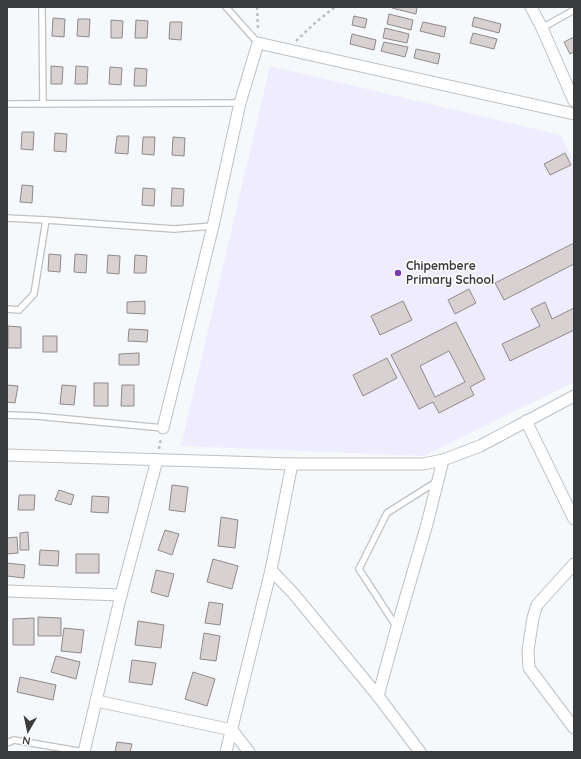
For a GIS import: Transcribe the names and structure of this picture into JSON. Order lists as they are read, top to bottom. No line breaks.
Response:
{"places":["Chipembere Primary School"],"north":"bottom"}
